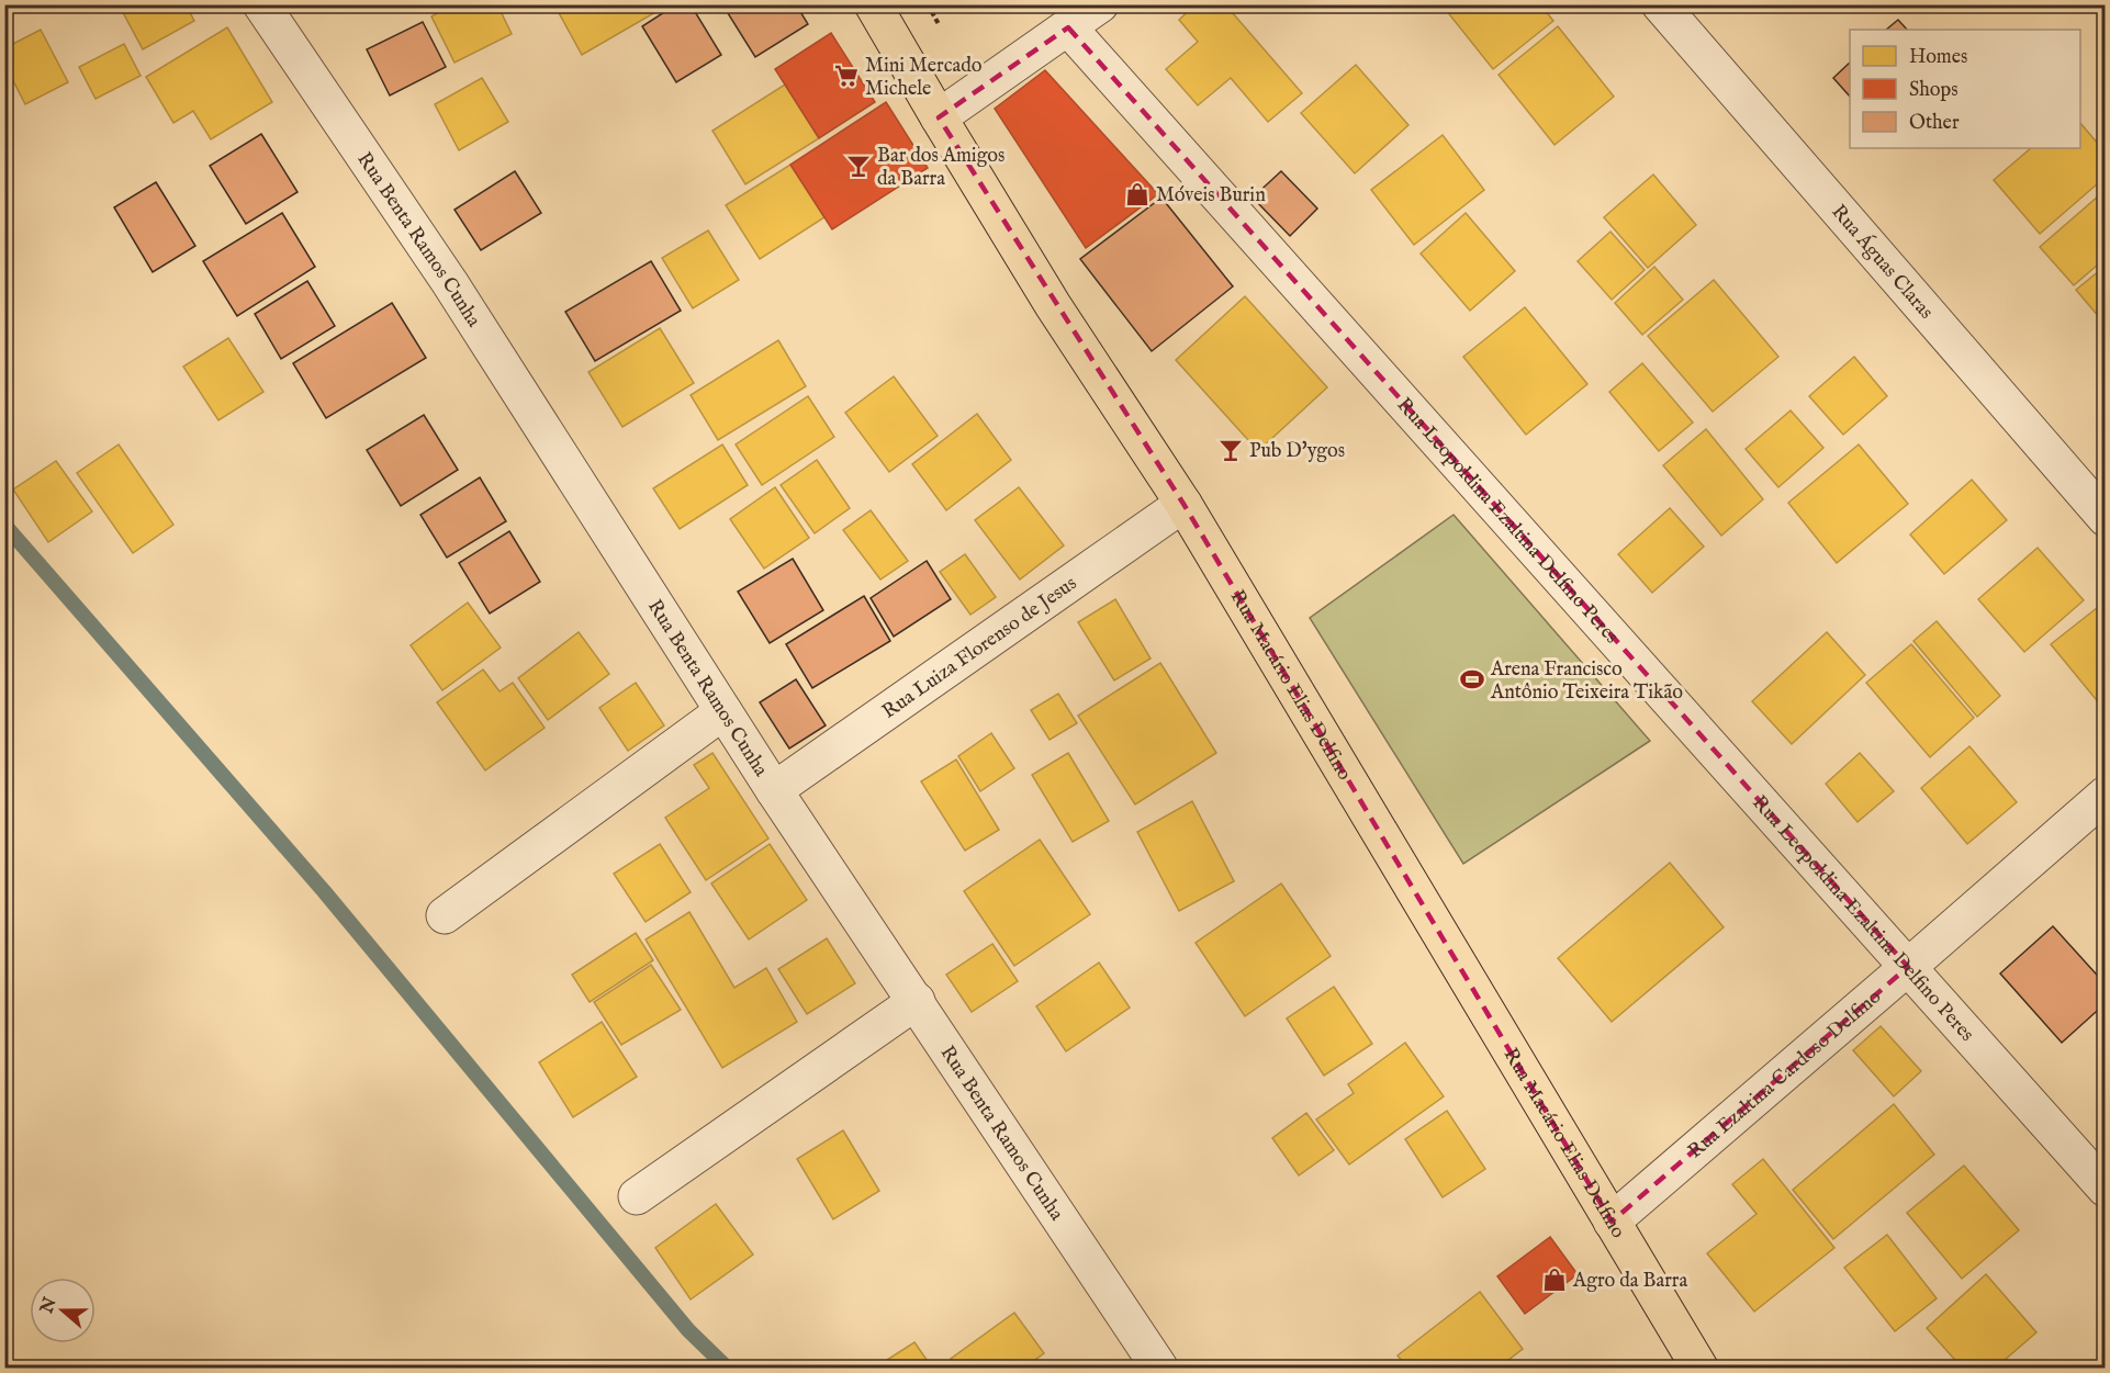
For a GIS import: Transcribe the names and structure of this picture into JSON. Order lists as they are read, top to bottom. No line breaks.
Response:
{"streets":{"main road":["Rua Macário Elias Delfino"],"street":["Rua Benta Ramos Cunha","Rua Águas Claras","Rua Leopoldina Ezaltina Delfino Peres","Rua Luiza Florenso de Jesus","Rua Ezaltina Cardoso Delfino"]},"crossings":[["Rua Benta Ramos Cunha","Rua Luiza Florenso de Jesus"],["Rua Leopoldina Ezaltina Delfino Peres","Rua Ezaltina Cardoso Delfino"],["Rua Luiza Florenso de Jesus","Rua Macário Elias Delfino"],["Rua Macário Elias Delfino","Rua Ezaltina Cardoso Delfino"]],"places":{"supermarket":["Mini Mercado Michele"],"bar":["Bar dos Amigos da Barra","Pub D'ygos"],"shop":["Móveis Burin","Agro da Barra"],"sports":["Arena Francisco Antônio Teixeira Tikão"]},"legend":["Homes","Shops","Other"],"north":"left"}
